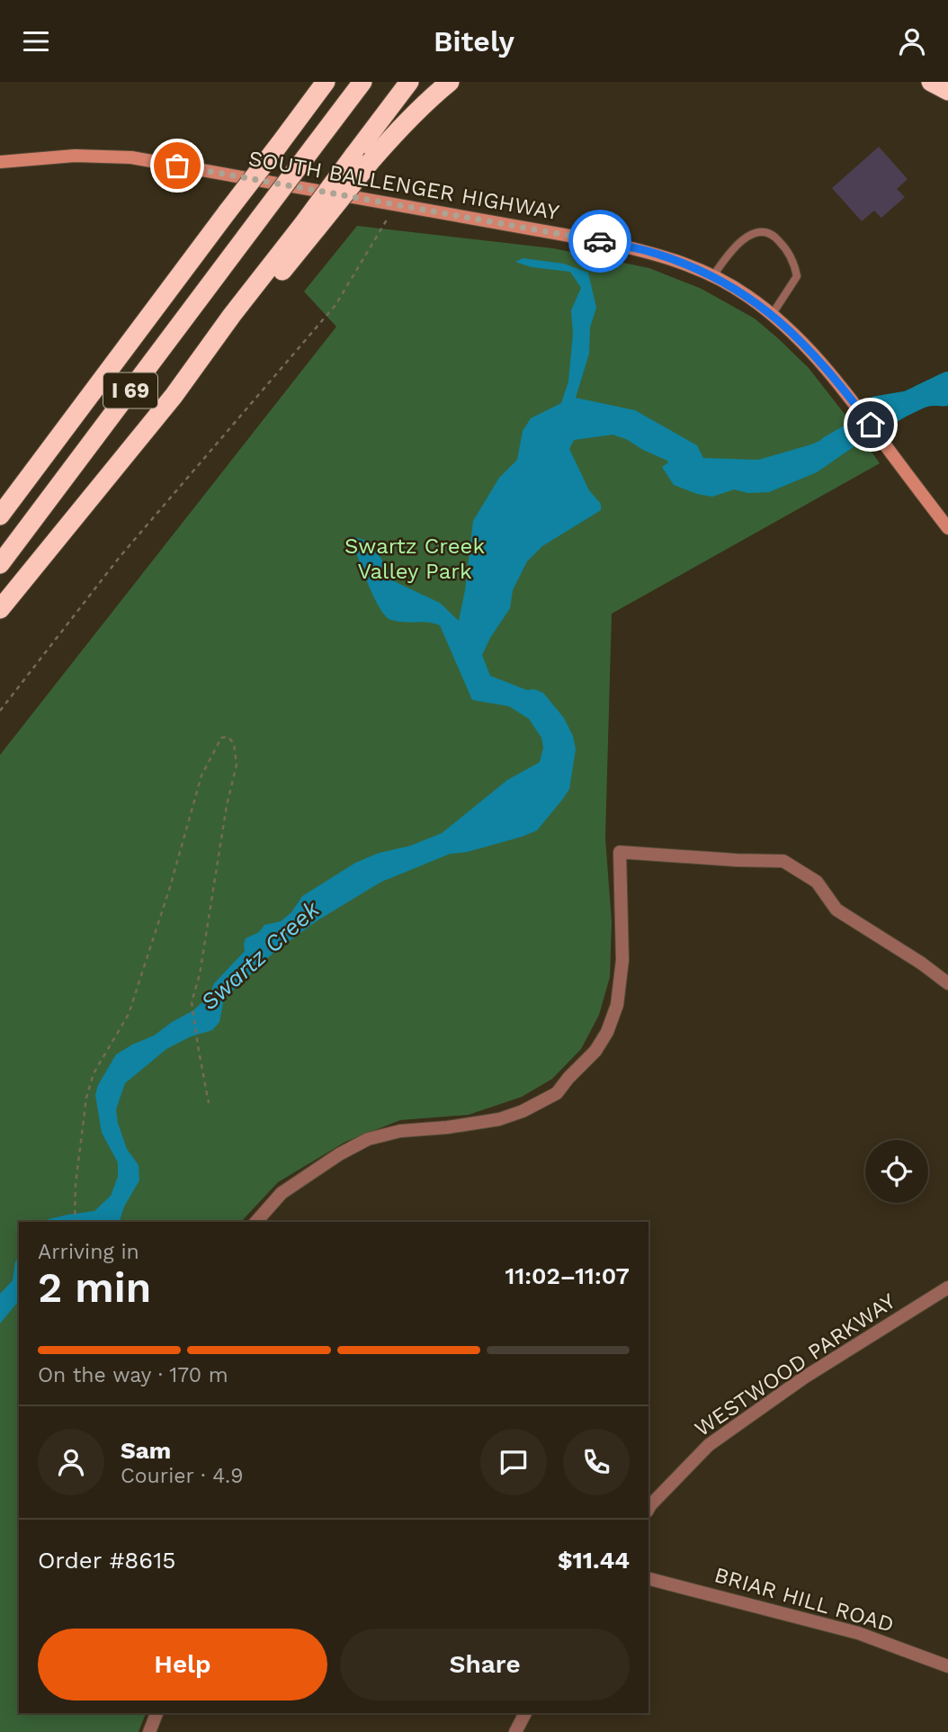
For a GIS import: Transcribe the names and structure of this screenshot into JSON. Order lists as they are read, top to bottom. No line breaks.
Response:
{"streets":{"highway":["I 69"],"street":["SOUTH BALLENGER HIGHWAY","WESTWOOD PARKWAY","BRIAR HILL ROAD"]},"water":["Swartz Creek"],"parks":["Swartz Creek Valley Park"],"page":{"header":"Bitely","heading":["2 min","Arriving in","11:02–11:07"],"panel":["Sam","Courier · 4.9","Order #8615","$11.44"],"bar":"On the way · 170 m","buttons":["Help","Share"]}}
